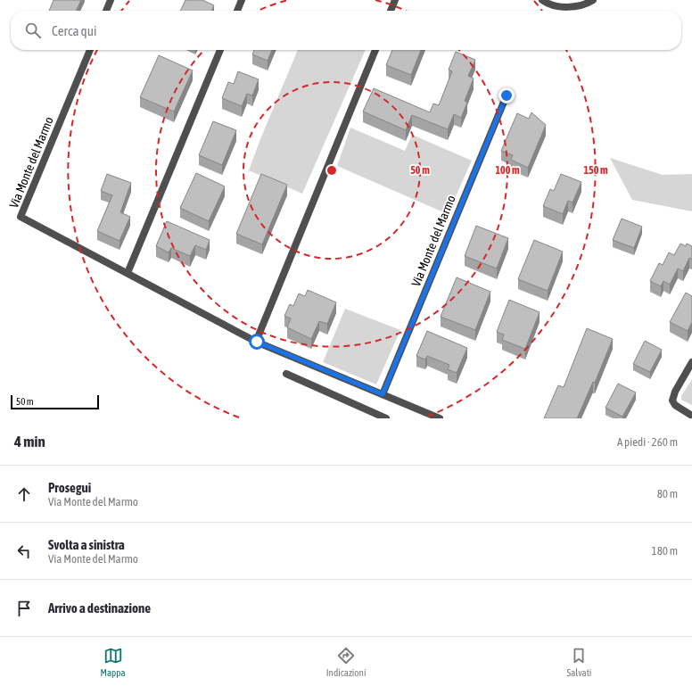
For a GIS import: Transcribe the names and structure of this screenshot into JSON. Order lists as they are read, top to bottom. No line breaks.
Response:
{"streets":{"street":["Via Monte del Marmo"]},"scale_bar":"50 m","page":{"search":"Cerca qui","scale":"50 m","heading":["4 min","A piedi · 260 m"],"list":[["Prosegui","Via Monte del Marmo","80 m"],["Svolta a sinistra","Via Monte del Marmo","180 m"],"Arrivo a destinazione"],"nav":["Mappa","Indicazioni","Salvati"]},"rings":["50 m","100 m","150 m"]}
